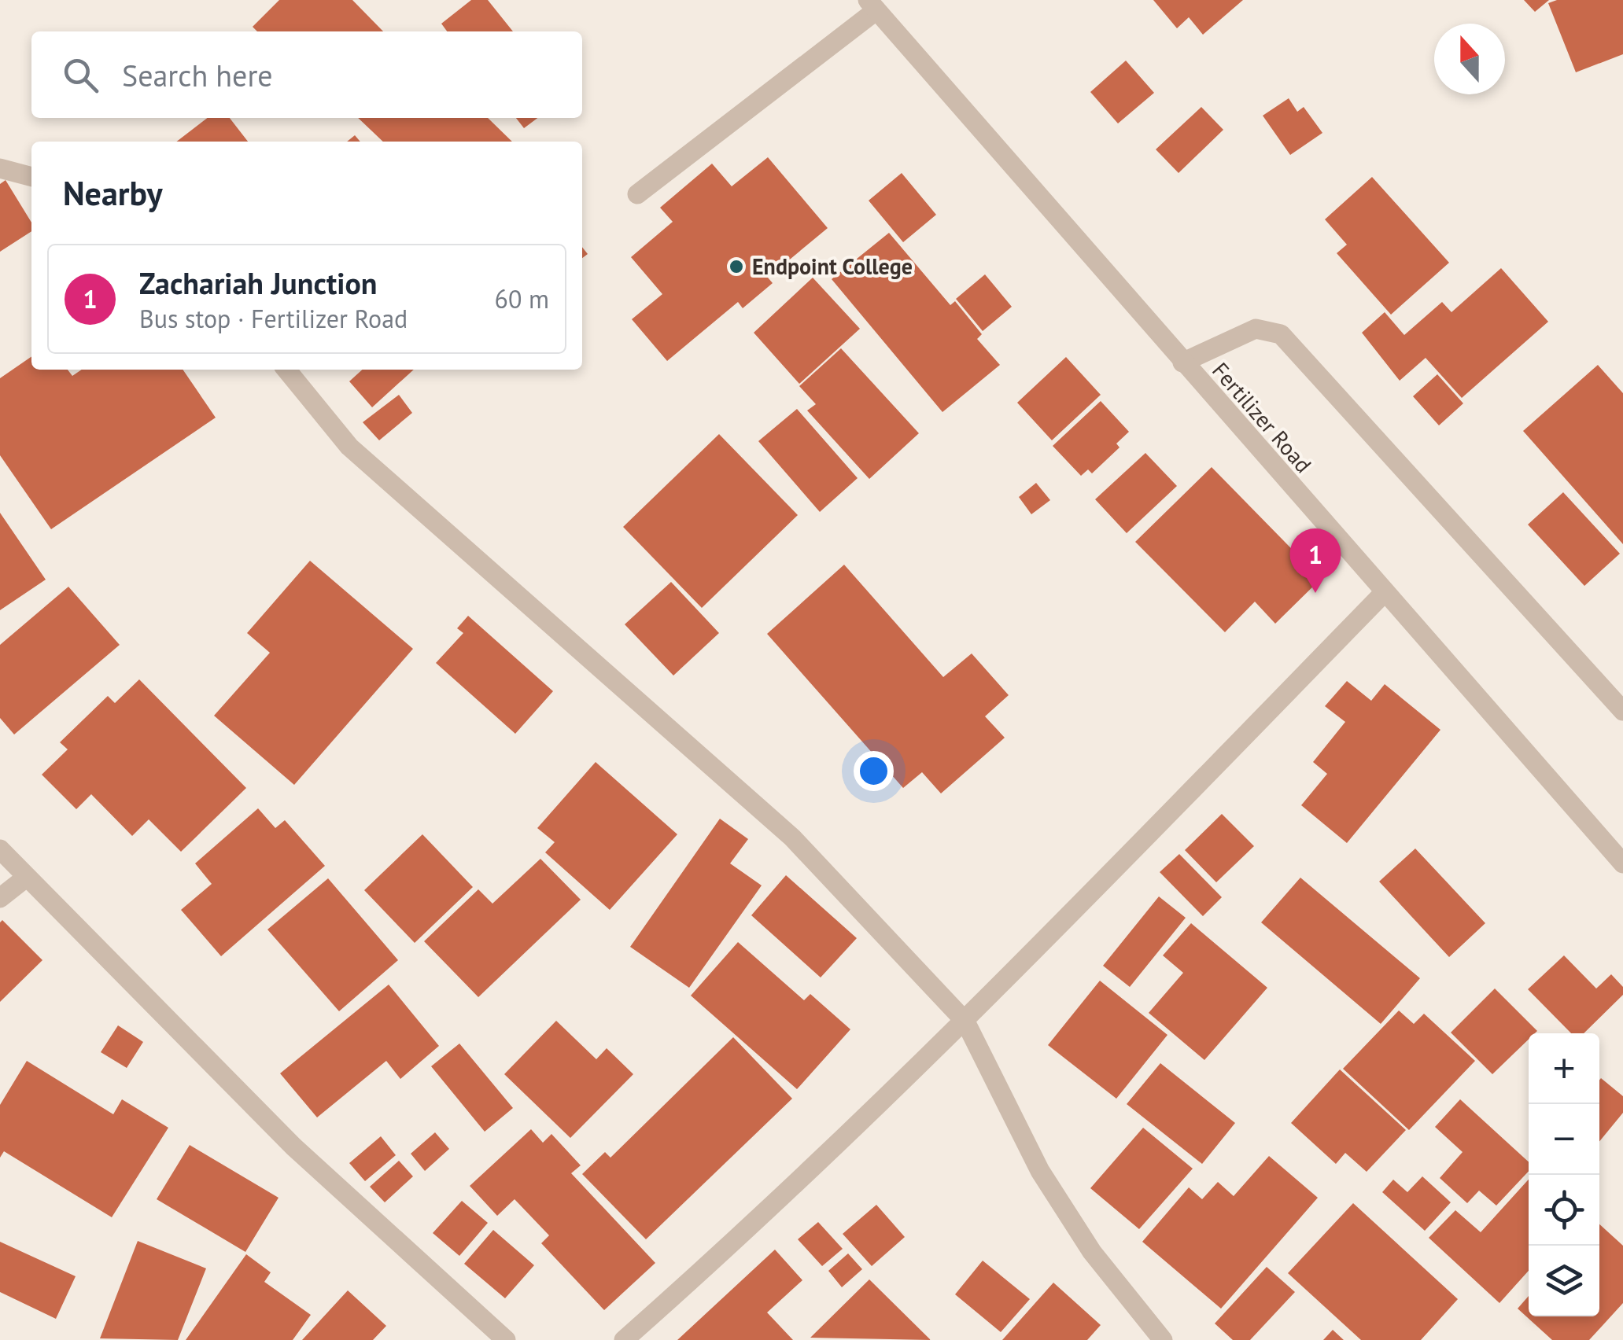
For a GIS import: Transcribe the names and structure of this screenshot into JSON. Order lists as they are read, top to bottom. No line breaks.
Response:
{"streets":{"street":["Fertilizer Road"]},"places":["Endpoint College"],"north":"top","page":{"search":"Search here","heading":"Nearby","list":[{"mark":"1","name":"Zachariah Junction","note":"Bus stop · Fertilizer Road","value":"60 m"}],"pins":"1","map_buttons":["+","−"]}}
